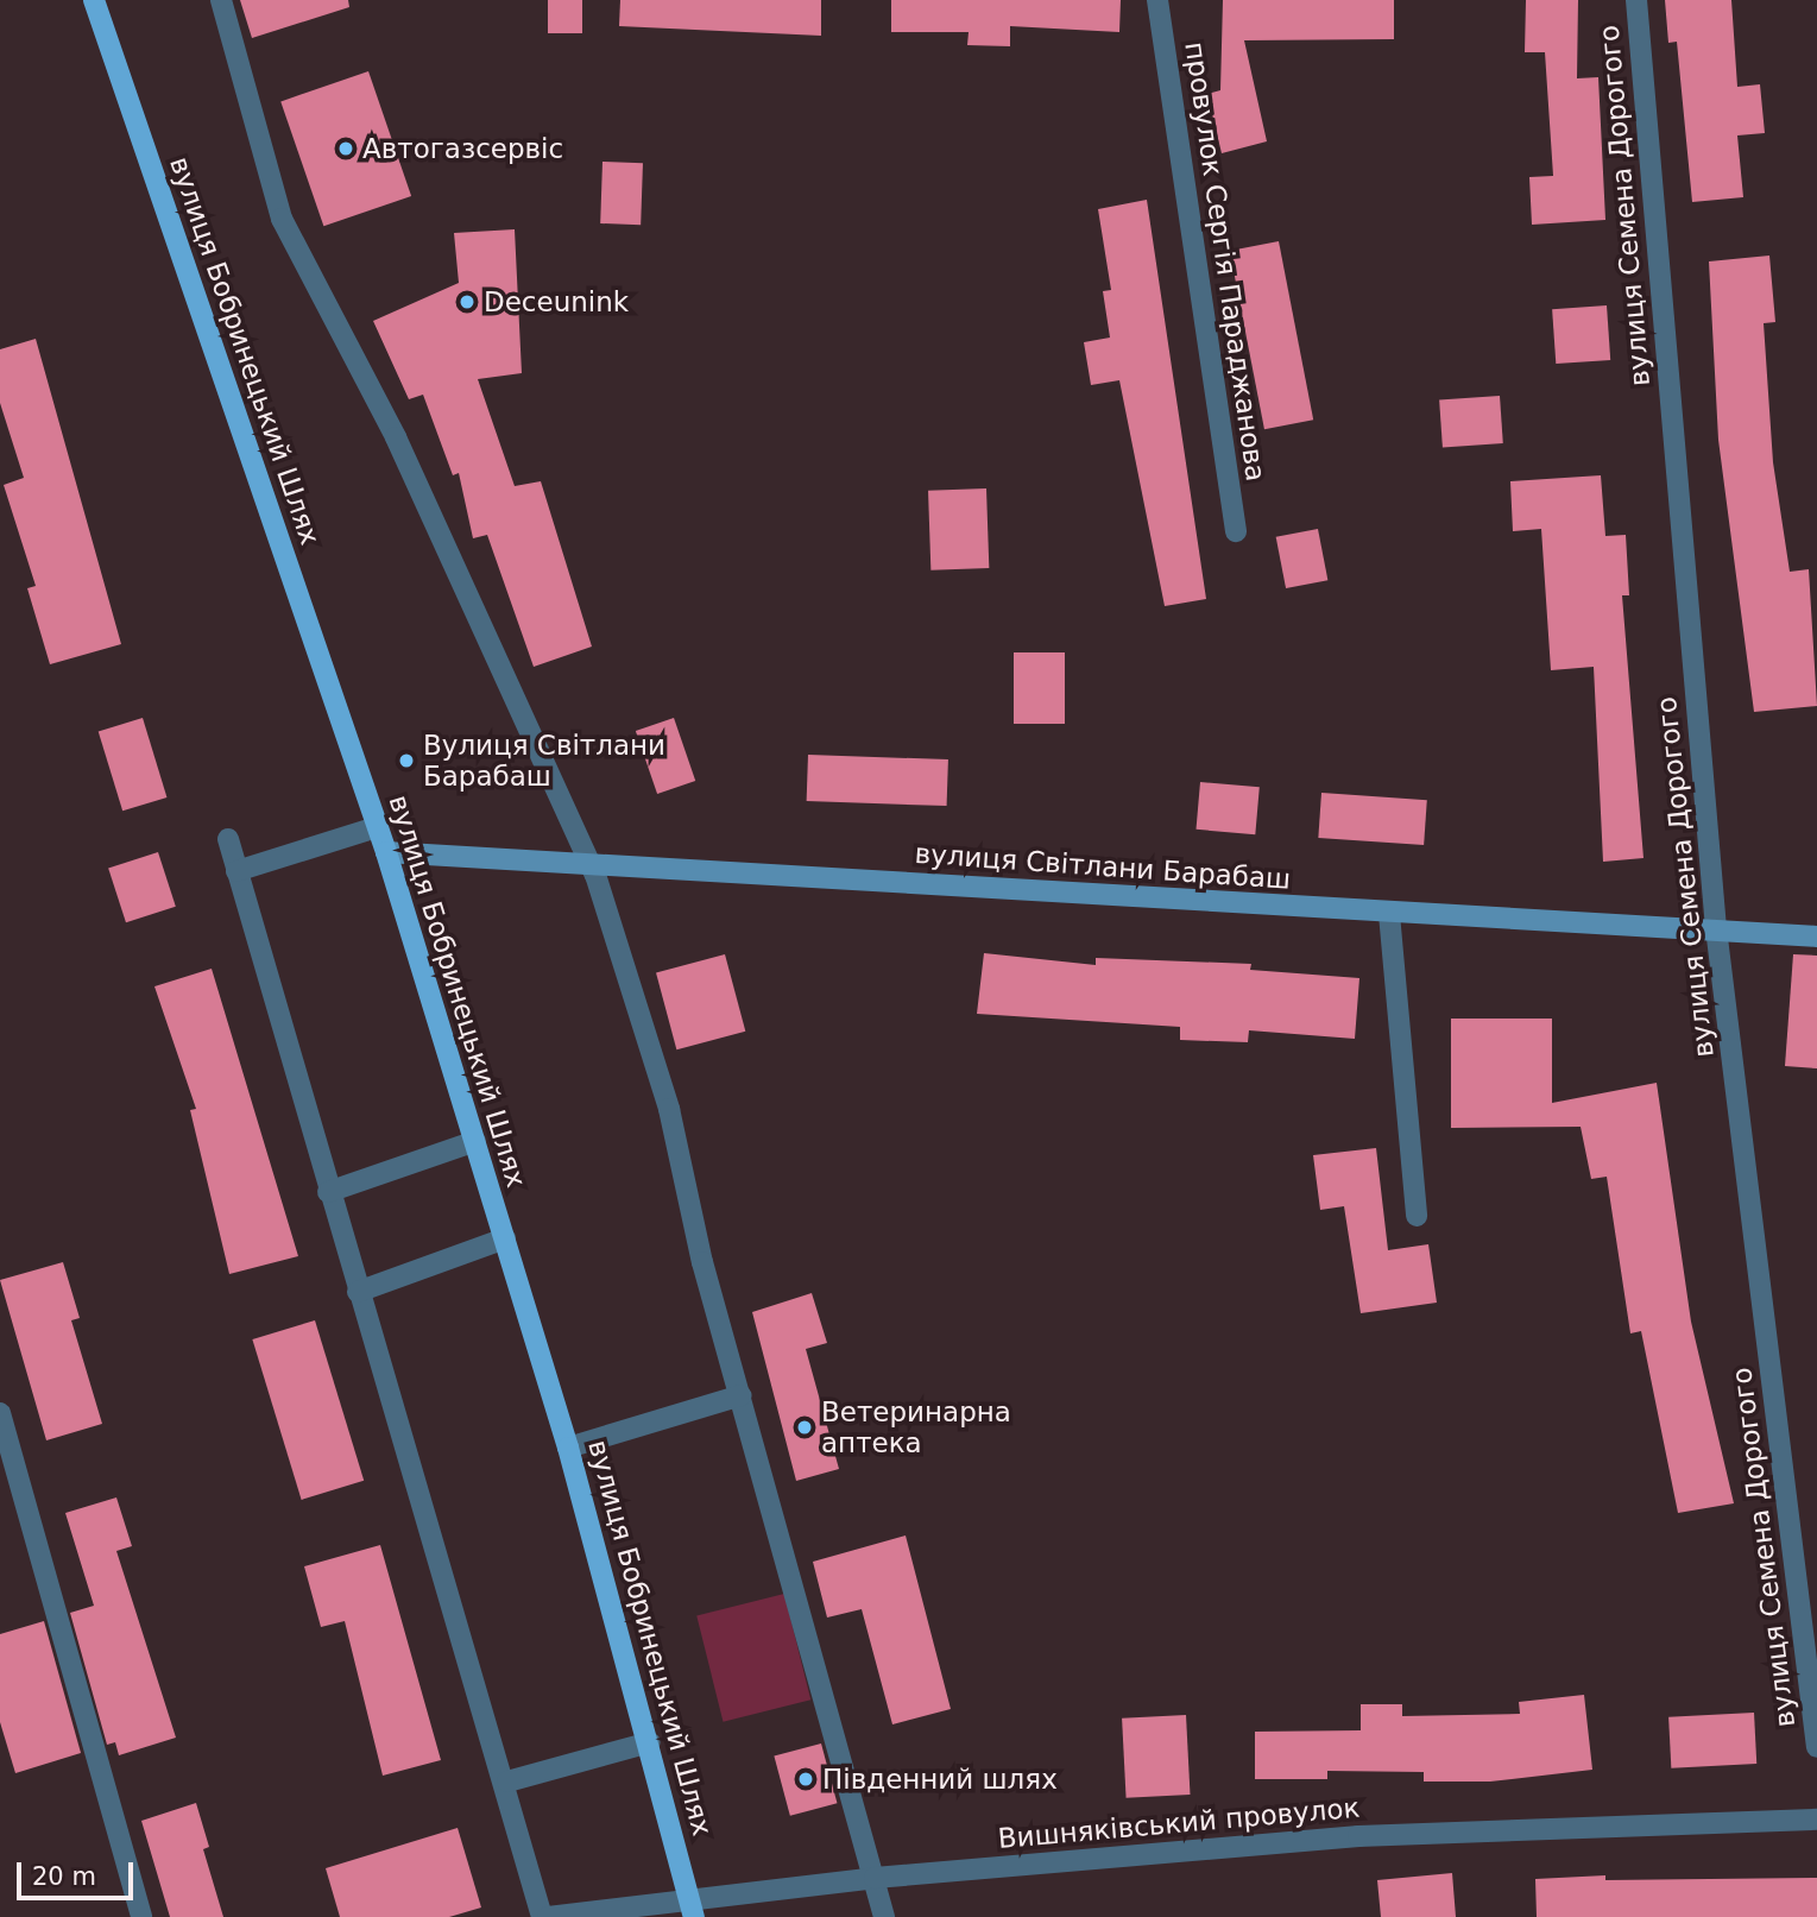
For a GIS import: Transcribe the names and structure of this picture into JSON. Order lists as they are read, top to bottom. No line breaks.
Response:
{"streets":{"main road":["вулиця Бобринецький Шлях"],"street":["вулиця Семена Дорогого","провулок Сергія Параджанова","вулиця Світлани Барабаш","Вишняківський провулок"]},"crossings":[["вулиця Семена Дорогого","вулиця Світлани Барабаш"],["вулиця Бобринецький Шлях","вулиця Світлани Барабаш"],["вулиця Бобринецький Шлях","Вишняківський провулок"]],"places":["Автогазсервіс","Deceunink","Вулиця Світлани Барабаш","Ветеринарна аптека","Південний шлях"],"scale_bar":"20 m"}
